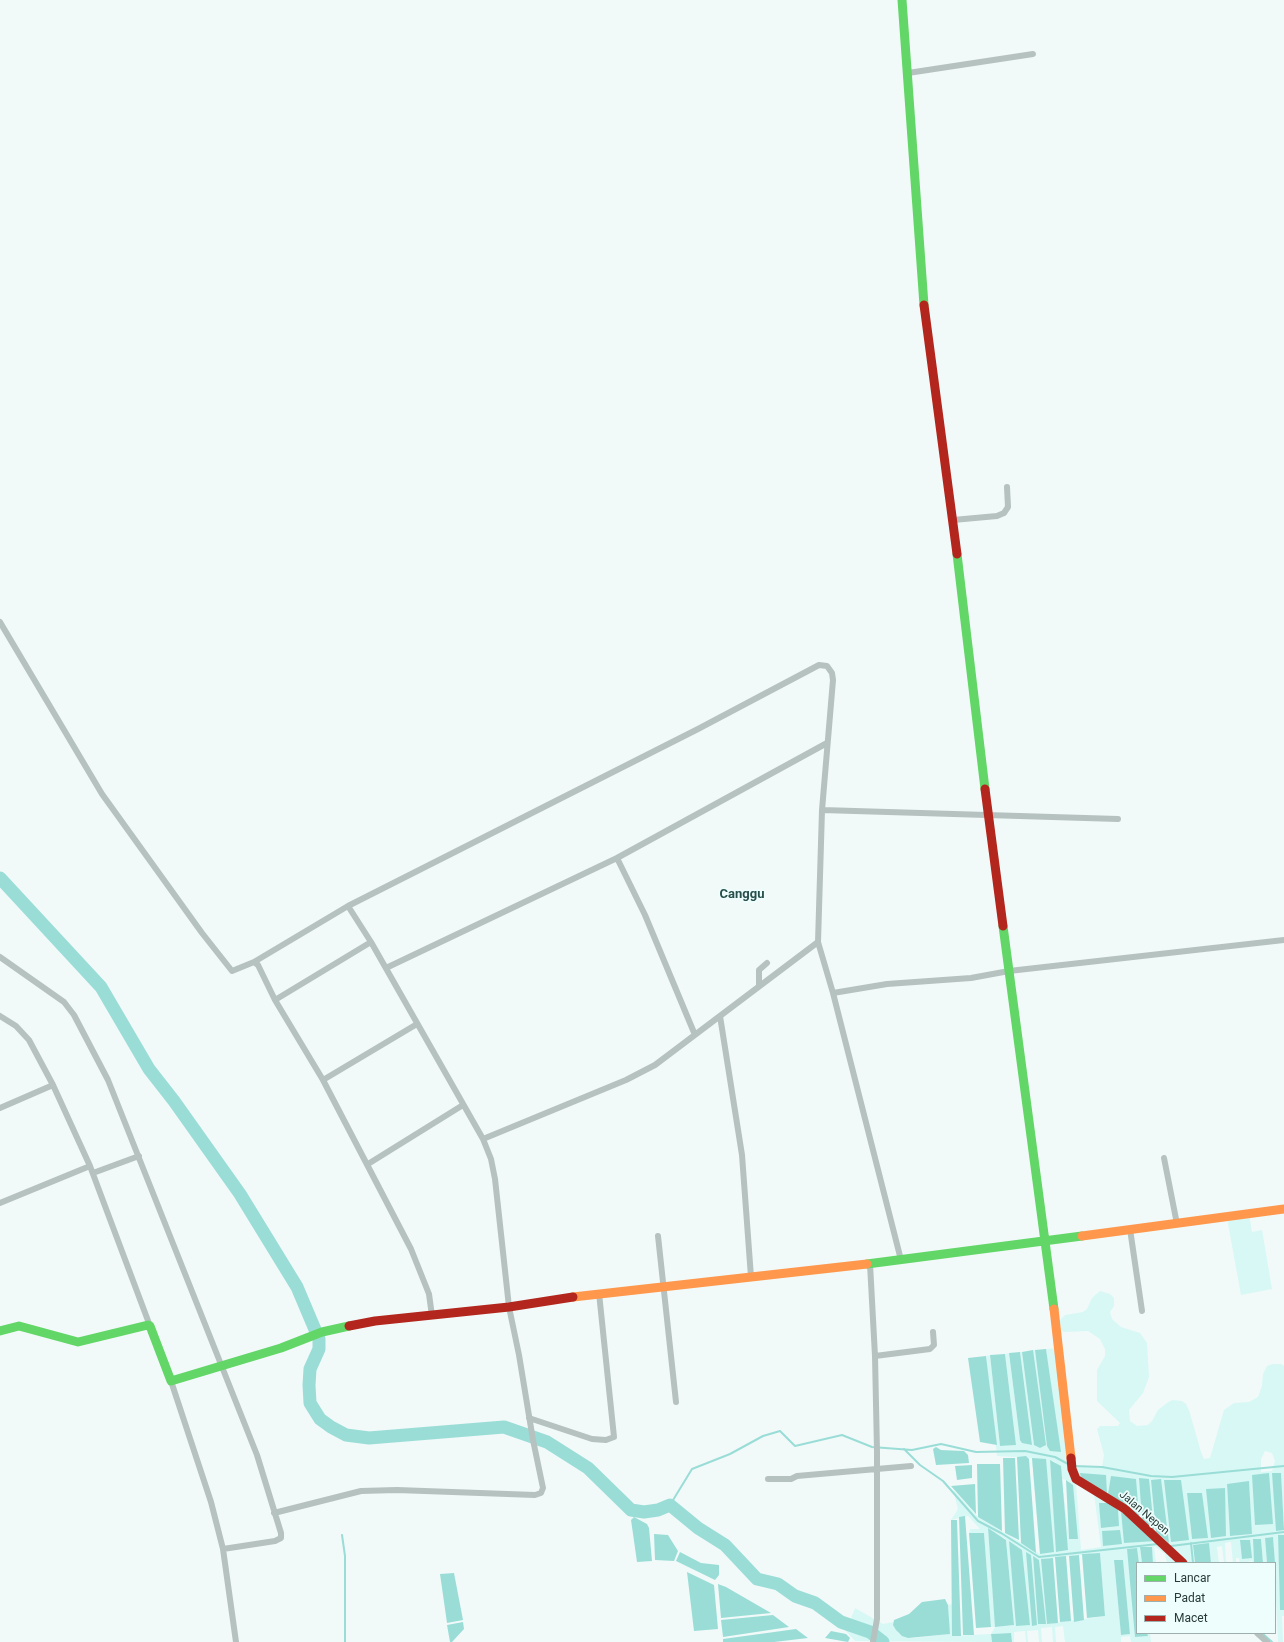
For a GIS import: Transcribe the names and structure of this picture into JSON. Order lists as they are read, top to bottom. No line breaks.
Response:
{"streets":{"street":["Jalan Nepen"]},"districts":["Canggu"],"legend":["Lancar","Padat","Macet"]}
